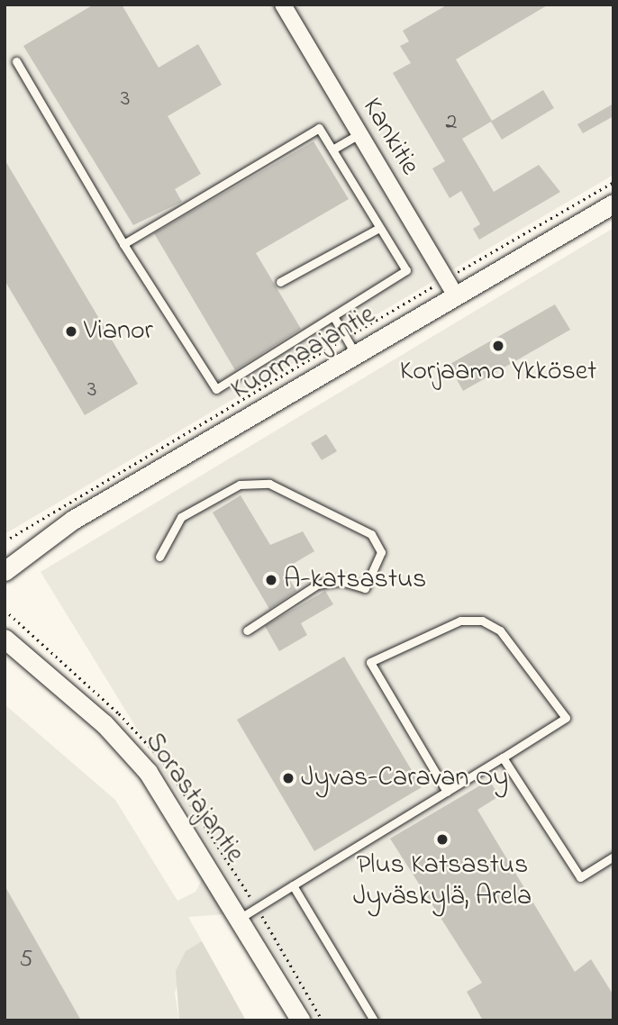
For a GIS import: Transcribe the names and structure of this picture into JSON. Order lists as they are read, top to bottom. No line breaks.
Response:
{"streets":{"street":["Kankitie","Kuormaajantie","Sorastajantie"]},"crossings":[["Kankitie","Kuormaajantie"]],"places":["Vianor","Korjaamo Ykköset","A-katsastus","Jyvas-Caravan Oy","Plus Katsastus Jyväskylä, Arela"],"house_numbers":["3","2","3","5"]}
